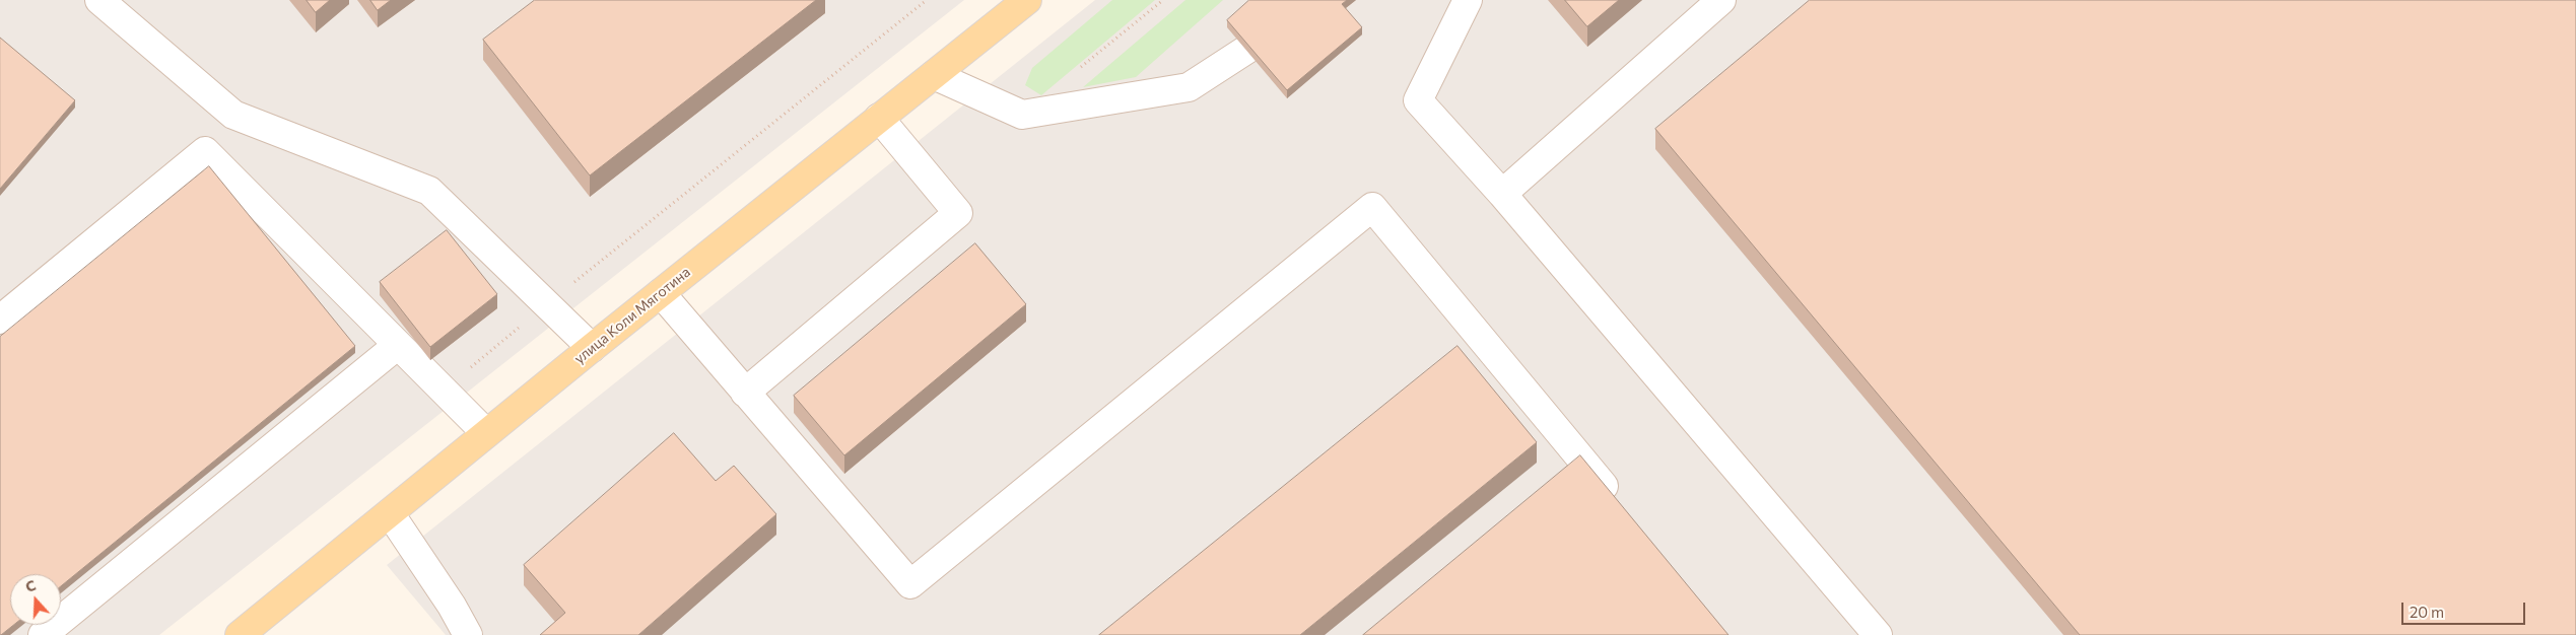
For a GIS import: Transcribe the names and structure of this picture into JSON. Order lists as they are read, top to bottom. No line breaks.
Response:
{"streets":{"main road":["улица Коли Мяготина"]},"scale_bar":"20 m","north":"top"}
